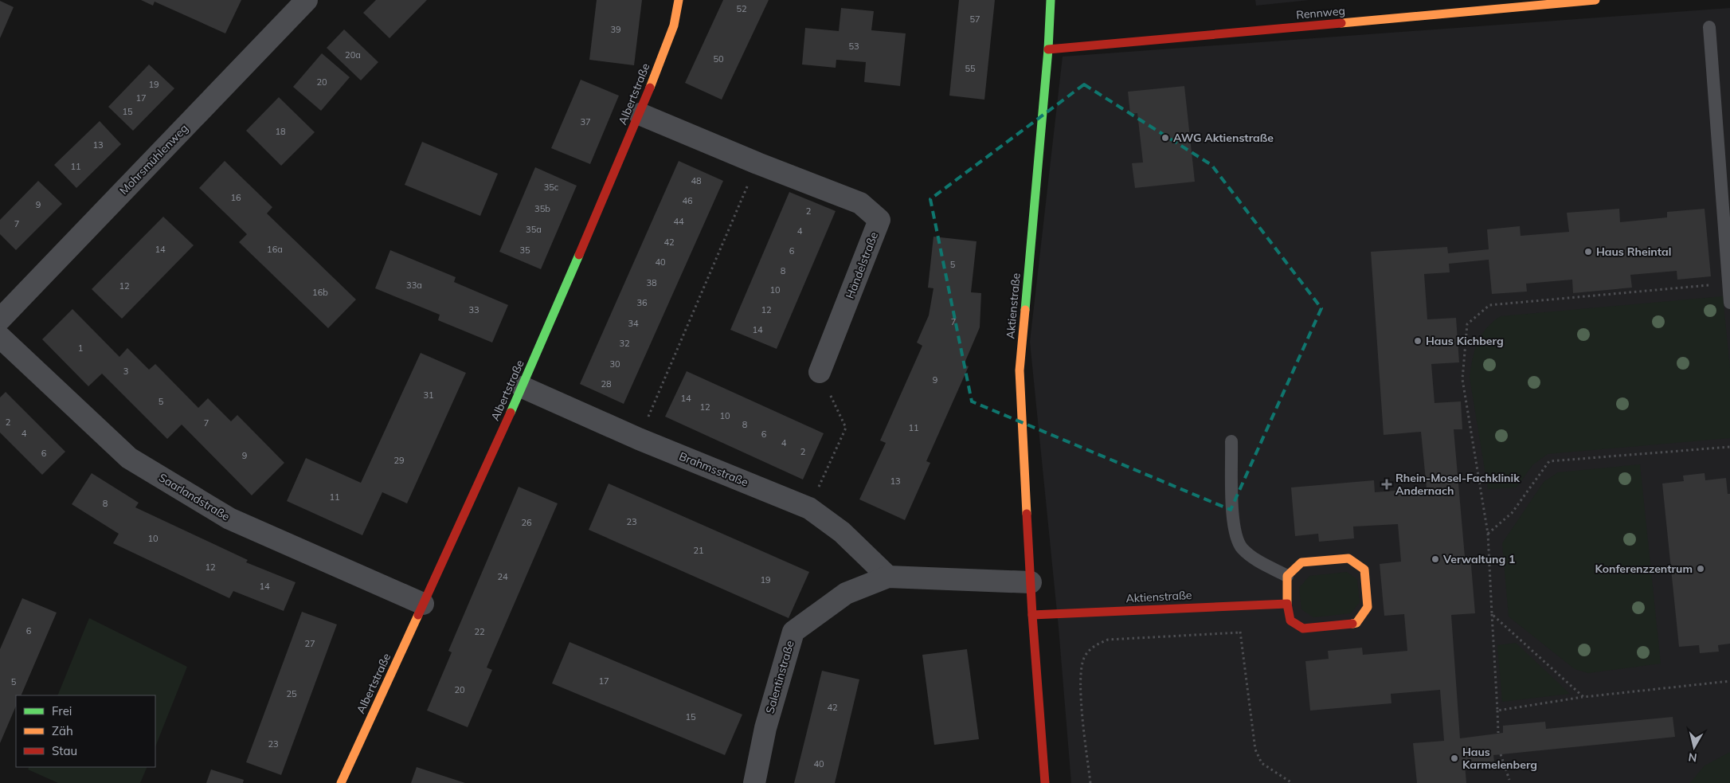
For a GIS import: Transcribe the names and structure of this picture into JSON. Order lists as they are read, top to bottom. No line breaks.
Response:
{"streets":{"street":["Rennweg","Albertstraße","Mohrsmühlenweg","Händelstraße","Aktienstraße","Brahmsstraße","Saarlandstraße","Salentinstraße"]},"crossings":[["Rennweg","Aktienstraße"],["Albertstraße","Händelstraße"],["Albertstraße","Brahmsstraße"],["Albertstraße","Saarlandstraße"],["Aktienstraße","Salentinstraße"],["Brahmsstraße","Salentinstraße"]],"places":{"other":["AWG Aktienstraße","Haus Rheintal","Haus Kichberg","Verwaltung 1","Konferenzzentrum","Haus Karmelenberg"],"health":["Rhein-Mosel-Fachklinik Andernach"]},"house_numbers":["52","57","39","53","20a","50","55","20","19","17","15","37","18","13","11","48","35c","16","46","9","35b","2","44","7","35a","4","42","14","16a","35","6","40","5","8","38","33a","12","10","16b","36","33","12","7","34","14","32","1","30","3","9","28","31","14","5","12","10","2","7","8","11","4","6","4","2","6","9","29","13","11","8","23","26","10","21","12","24","19","14","6","22","27","17","5","20","25","42","15","23","40"],"legend":["Frei","Zäh","Stau"],"north":"bottom"}
